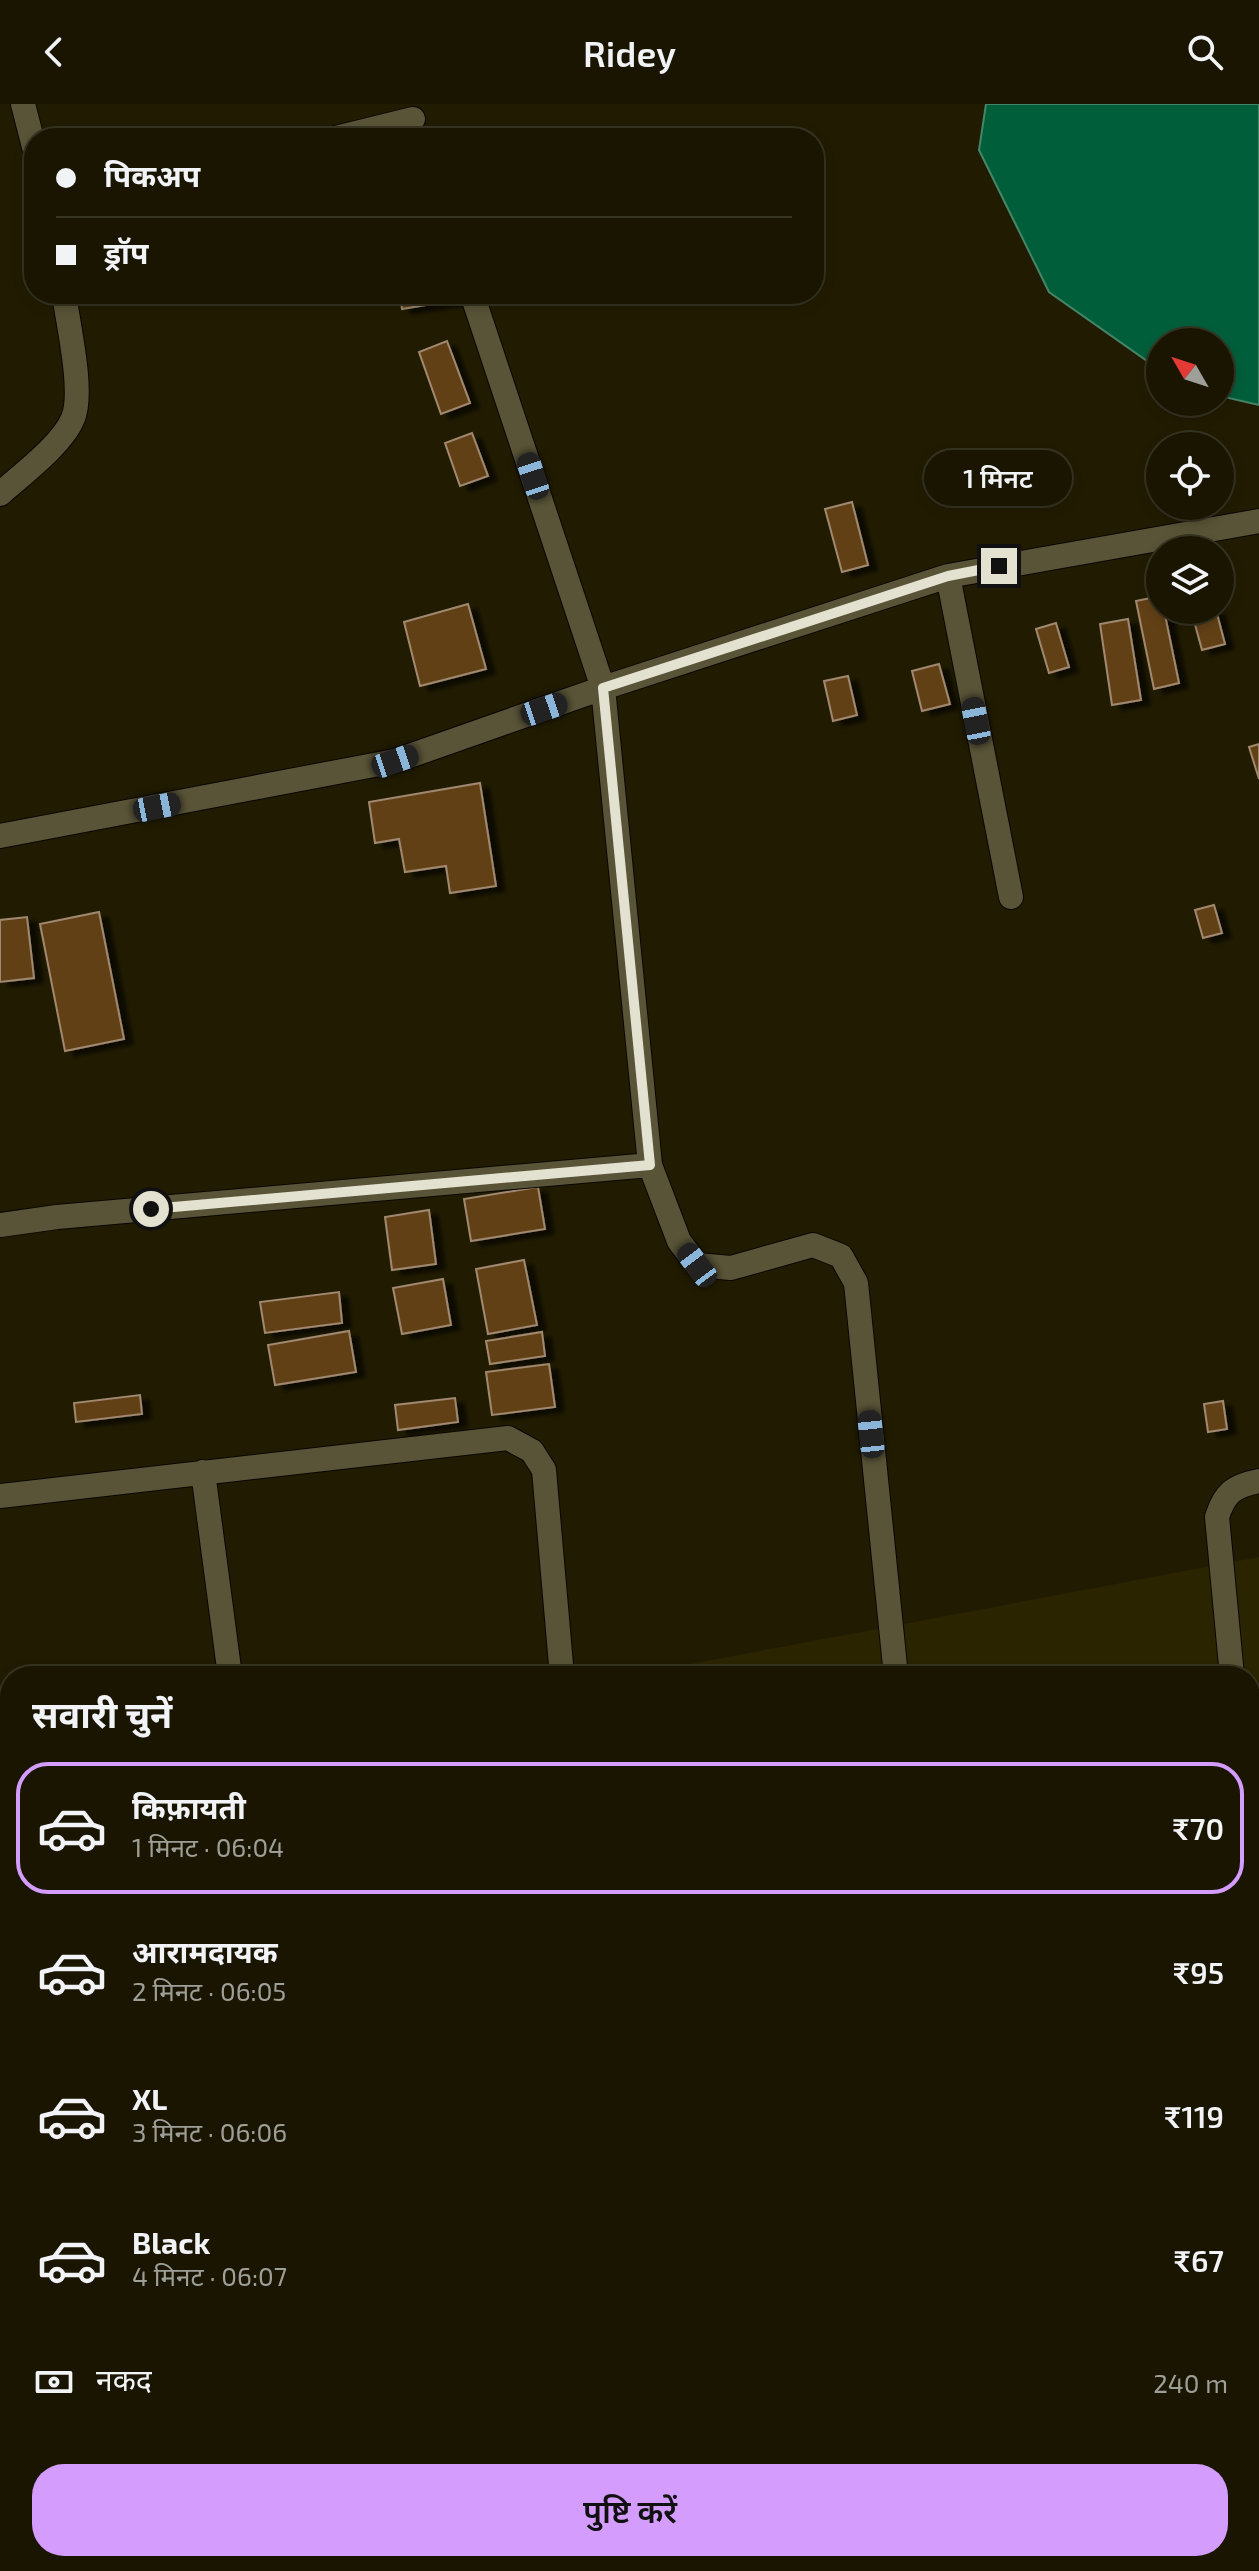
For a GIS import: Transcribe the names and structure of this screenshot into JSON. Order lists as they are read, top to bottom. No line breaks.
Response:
{"north":"top left","page":{"header":"Ridey","banner":["पिकअप","ड्रॉप"],"bubble":"1 मिनट","heading":"सवारी चुनें","list":[{"name":"किफ़ायती","note":"1 मिनट · 06:04","value":"₹70"},{"name":"आरामदायक","note":"2 मिनट · 06:05","value":"₹95"},{"name":"XL","note":"3 मिनट · 06:06","value":"₹119"},{"name":"Black","note":"4 मिनट · 06:07","value":"₹67"}],"pay":["नकद","240 m"],"buttons":"पुष्टि करें"}}
